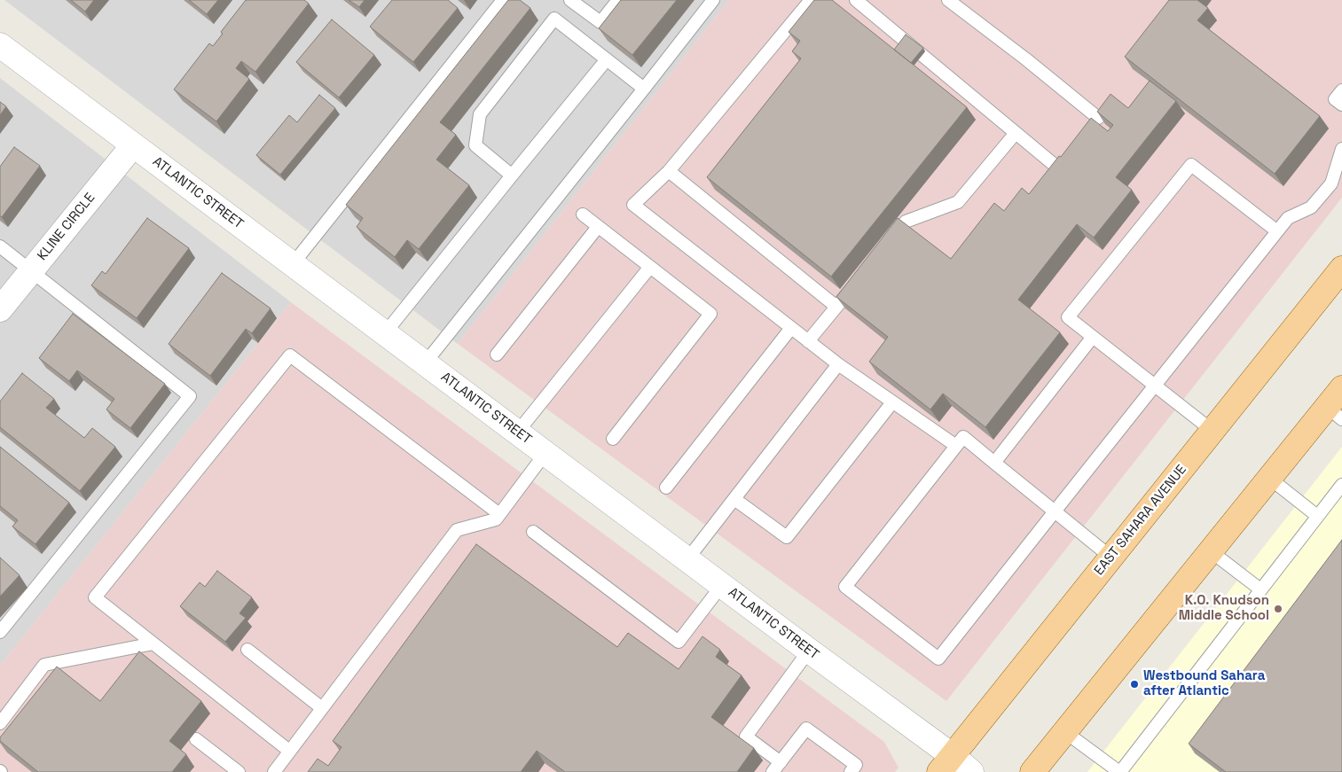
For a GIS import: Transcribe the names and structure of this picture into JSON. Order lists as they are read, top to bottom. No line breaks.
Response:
{"streets":{"main road":["EAST SAHARA AVENUE"],"street":["ATLANTIC STREET","KLINE CIRCLE"]},"crossings":[["ATLANTIC STREET","KLINE CIRCLE"],["ATLANTIC STREET","EAST SAHARA AVENUE"]],"places":["K.O. Knudson Middle School","Westbound Sahara after Atlantic"]}
